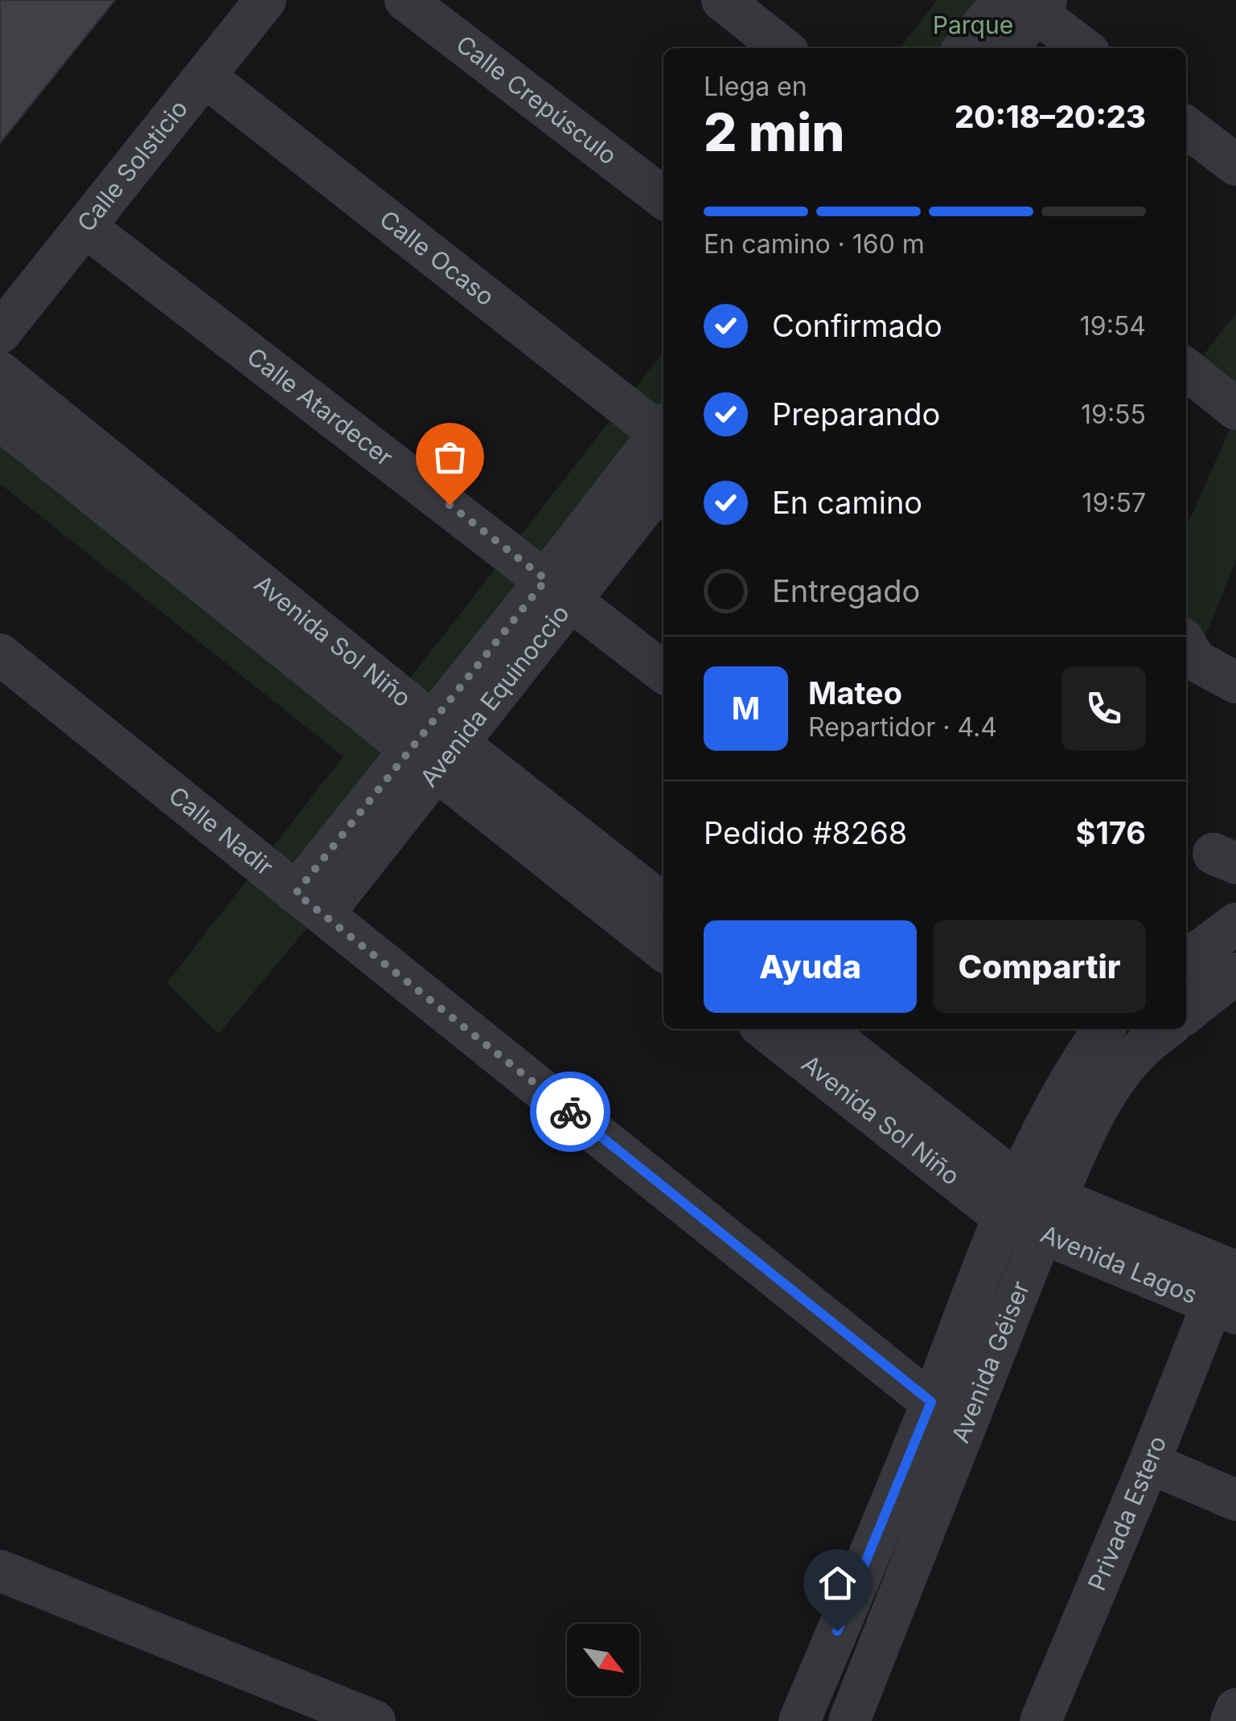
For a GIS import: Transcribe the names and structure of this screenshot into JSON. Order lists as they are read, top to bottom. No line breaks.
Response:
{"streets":{"street":["Calle Crepúsculo","Calle Solsticio","Calle Ocaso","Calle Atardecer","Avenida Sol Niño","Avenida Equinoccio","Calle Nadir","Avenida Lagos","Avenida Géiser","Privada Estero"]},"crossings":[["Calle Solsticio","Calle Ocaso"],["Calle Solsticio","Calle Atardecer"],["Calle Atardecer","Avenida Equinoccio"],["Avenida Sol Niño","Avenida Equinoccio"],["Avenida Sol Niño","Avenida Lagos"],["Avenida Sol Niño","Avenida Géiser"],["Avenida Equinoccio","Calle Nadir"],["Calle Nadir","Avenida Géiser"],["Avenida Lagos","Avenida Géiser"],["Avenida Lagos","Privada Estero"]],"parks":["Parque"],"north":"bottom right","page":{"heading":["2 min","Llega en","20:18–20:23"],"panel":["Mateo","Repartidor · 4.4","Pedido #8268","$176"],"bar":"En camino · 160 m","list":[["Confirmado","19:54"],["Preparando","19:55"],["En camino","19:57"],"Entregado"],"round":"M","buttons":["Ayuda","Compartir"]}}
